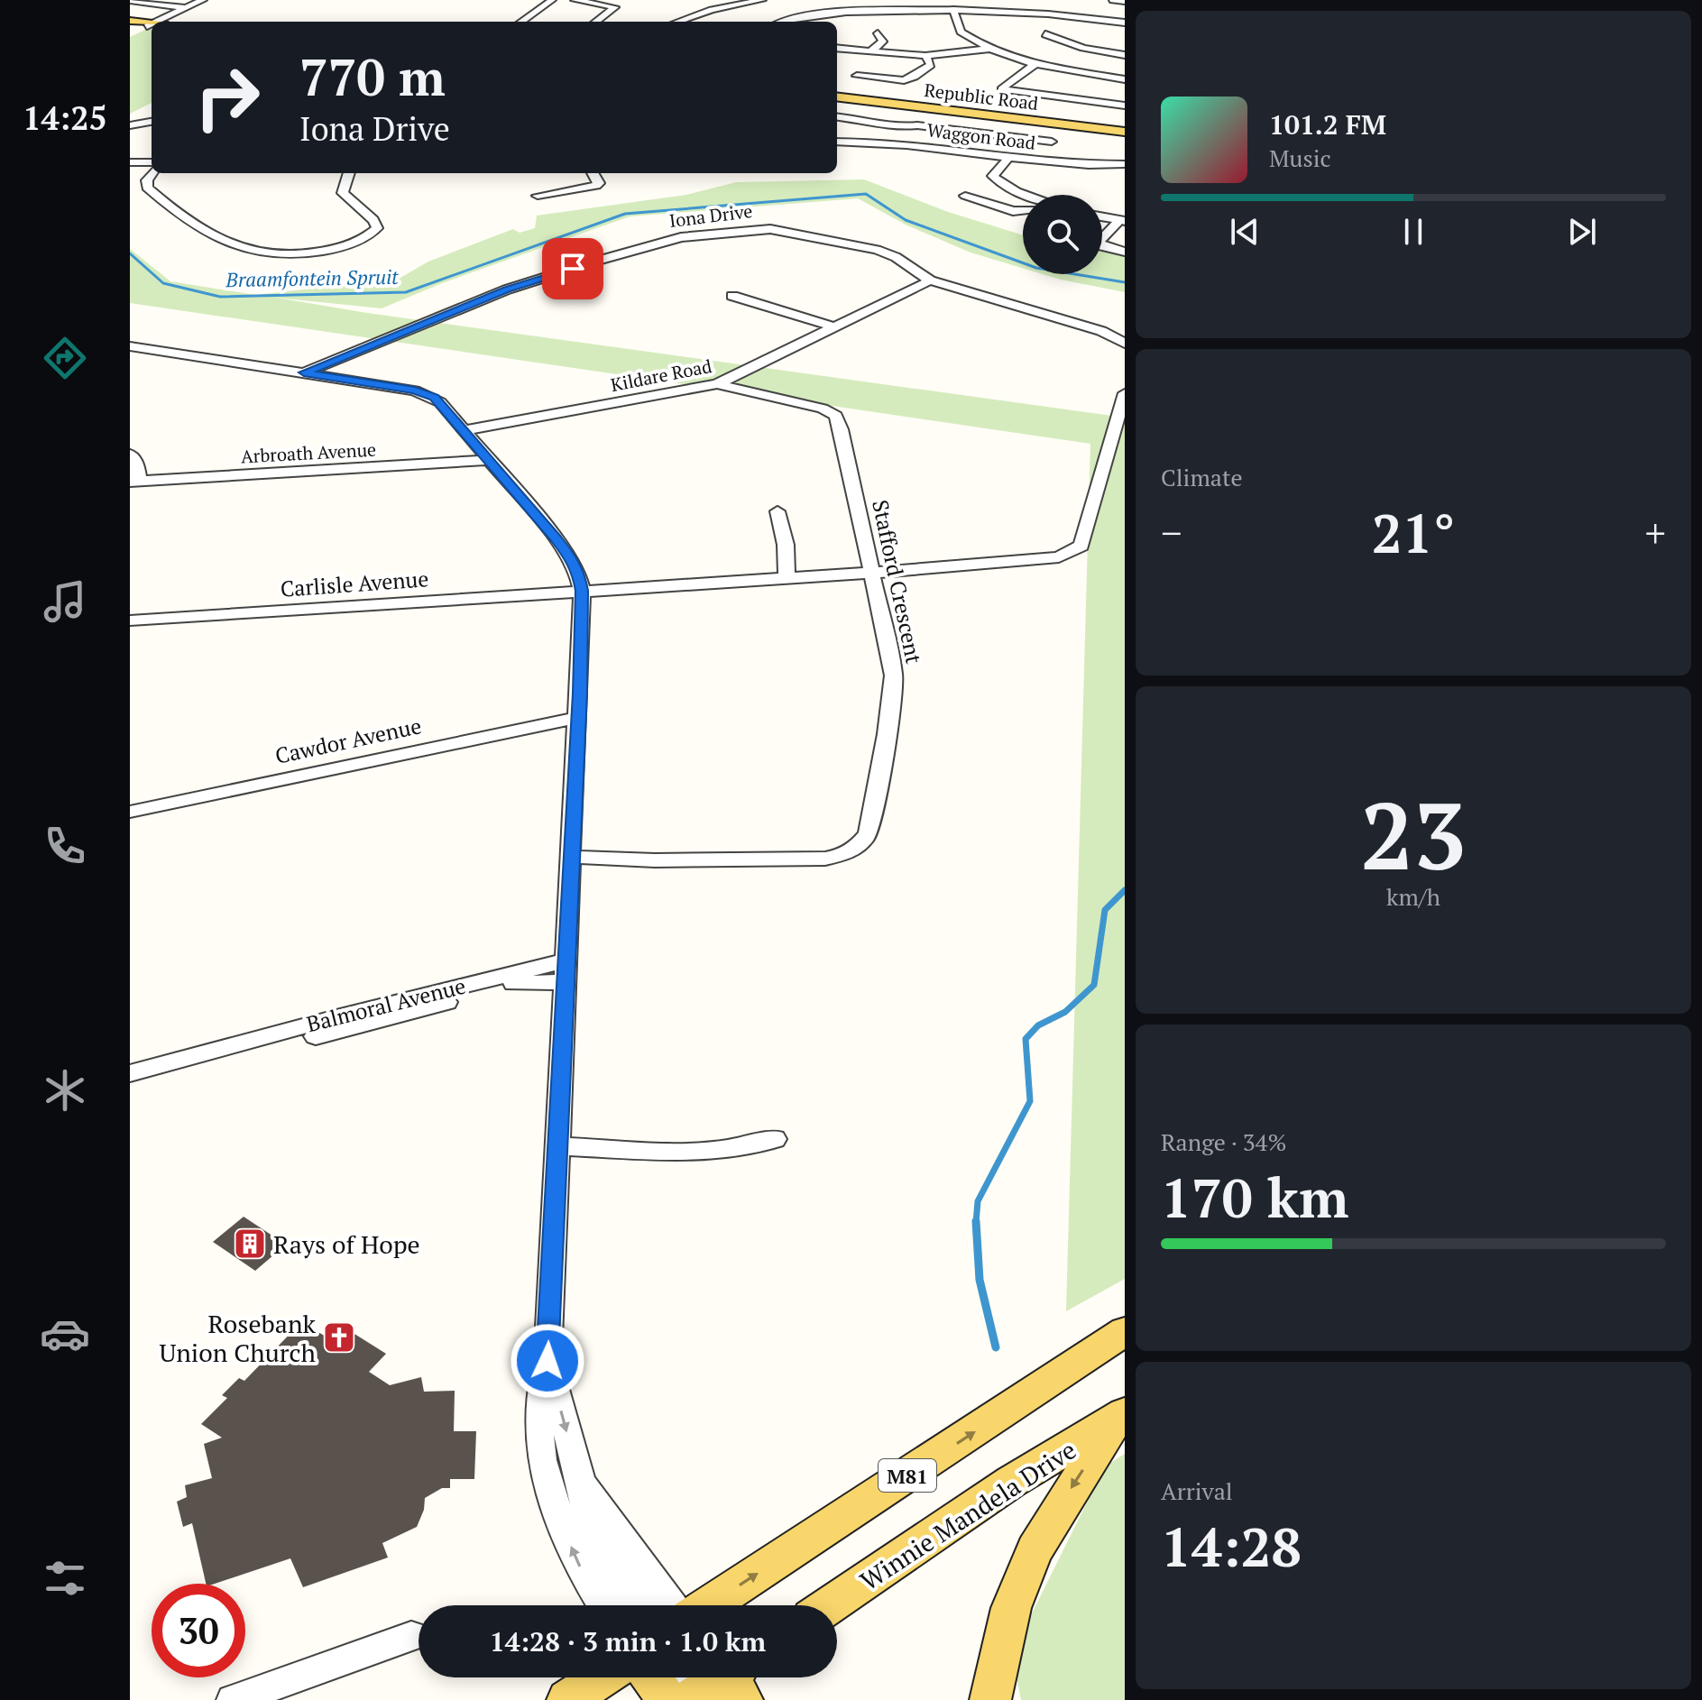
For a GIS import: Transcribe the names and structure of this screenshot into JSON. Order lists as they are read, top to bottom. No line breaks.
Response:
{"streets":{"main road":["Republic Road","M81","Winnie Mandela Drive"],"street":["Waggon Road","Iona Drive","Kildare Road","Arbroath Avenue","Stafford Crescent","Carlisle Avenue","Cawdor Avenue","Balmoral Avenue"]},"crossings":[["Iona Drive","Kildare Road"],["Kildare Road","Stafford Crescent"]],"water":["Braamfontein Spruit"],"places":{"building":["Rays of Hope"],"church":["Rosebank Union Church"]},"page":{"tabs":"14:25","turn":["770 m","Iona Drive"],"song":["101.2 FM","Music"],"tile":["Climate",["23","km/h"],["Range · 34%","170 km"],["Arrival","14:28"]],"heat":["−","21°","+"],"limit":"30","trip":"14:28 · 3 min · 1.0 km"}}
